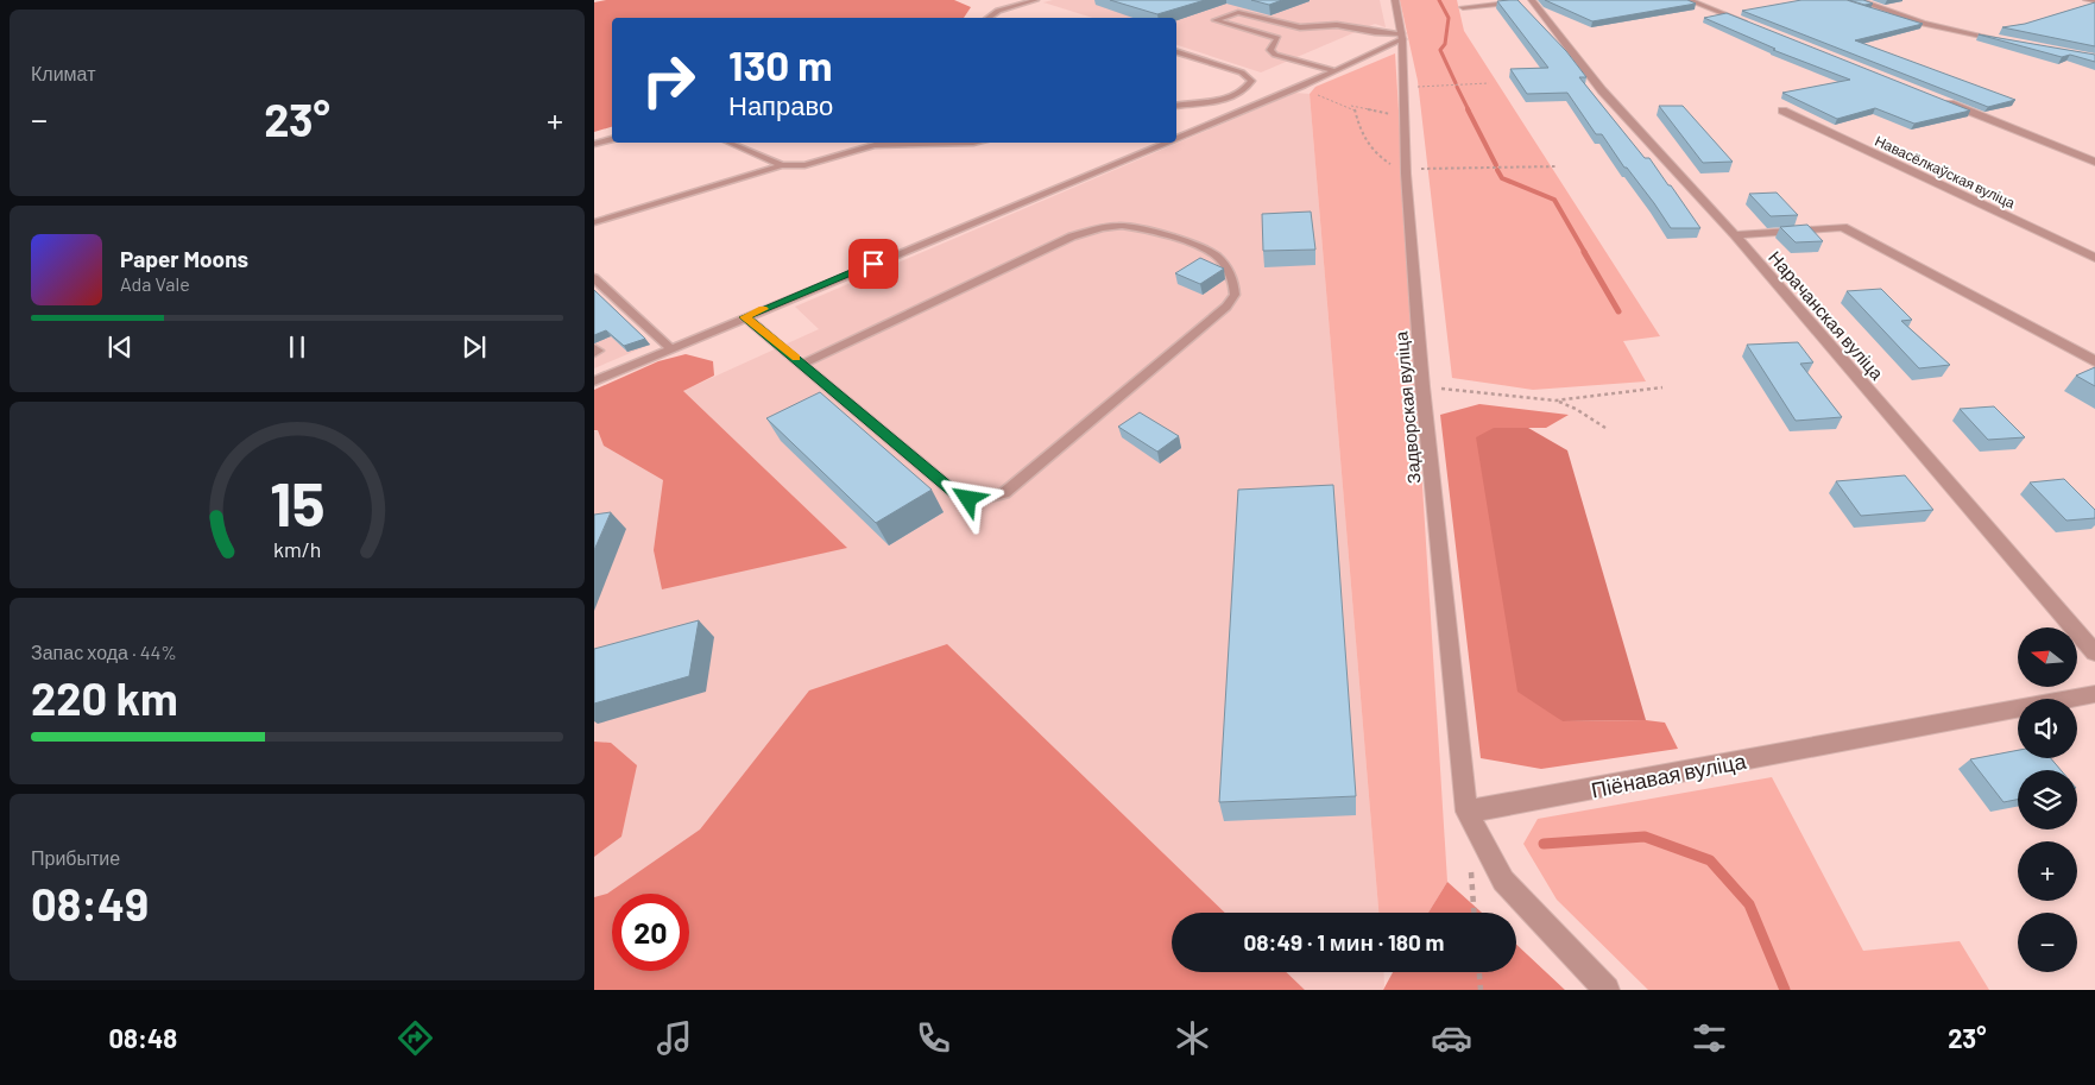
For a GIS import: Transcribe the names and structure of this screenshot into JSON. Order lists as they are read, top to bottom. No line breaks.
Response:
{"streets":{"street":["Навасёлкаўская вуліца","Нарачанская вуліца","Задворская вуліца","Піёнавая вуліца"]},"crossings":[["Задворская вуліца","Піёнавая вуліца"]],"north":"left","page":{"tile":["Климат",["Запас хода · 44%","220 km"],["Прибытие","08:49"]],"turn":["130 m","Направо"],"heat":["−","23°","+"],"song":["Paper Moons","Ada Vale"],"map_buttons":["+","−"],"limit":"20","trip":"08:49 · 1 мин · 180 m","tabs":["08:48","23°"],"gauge":["15","km/h"]}}
